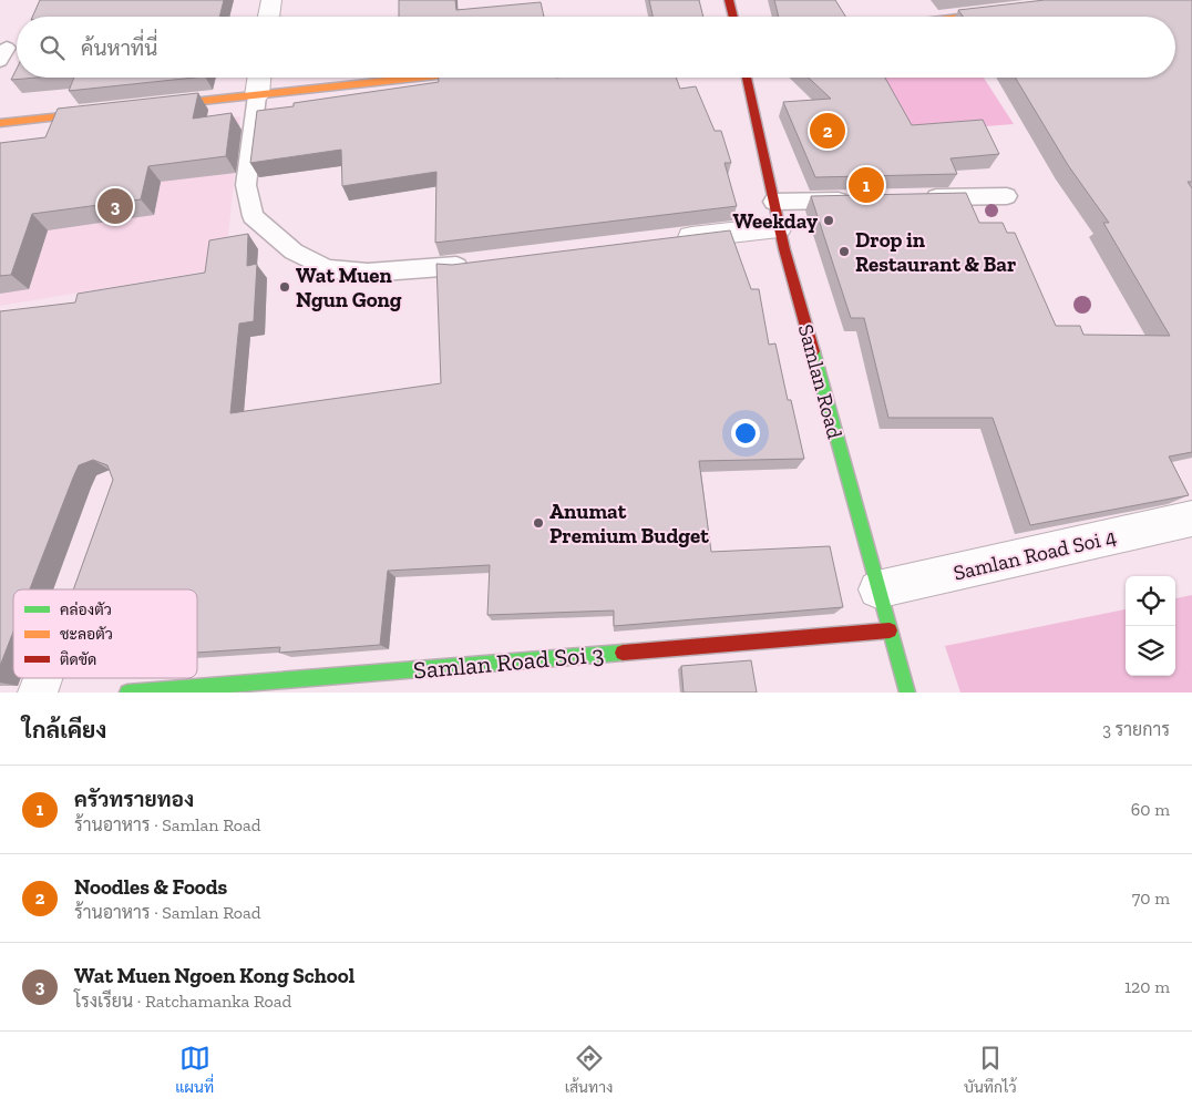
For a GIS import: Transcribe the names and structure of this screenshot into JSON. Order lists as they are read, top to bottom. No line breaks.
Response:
{"streets":{"street":["Samlan Road","Samlan Road Soi 4","Samlan Road Soi 3"]},"crossings":[["Samlan Road","Samlan Road Soi 4"],["Samlan Road","Samlan Road Soi 3"]],"places":["Weekday","Drop in Restaurant & Bar","Wat Muen Ngun Gong","Anumat Premium Budget"],"legend":["คล่องตัว","ชะลอตัว","ติดขัด"],"page":{"search":"ค้นหาที่นี่","pins":["2","1","3"],"heading":["ใกล้เคียง","3 รายการ"],"list":[{"mark":"1","name":"ครัวทรายทอง","note":"ร้านอาหาร · Samlan Road","value":"60 m"},{"mark":"2","name":"Noodles & Foods","note":"ร้านอาหาร · Samlan Road","value":"70 m"},{"mark":"3","name":"Wat Muen Ngoen Kong School","note":"โรงเรียน · Ratchamanka Road","value":"120 m"}],"nav":["แผนที่","เส้นทาง","บันทึกไว้"]}}
